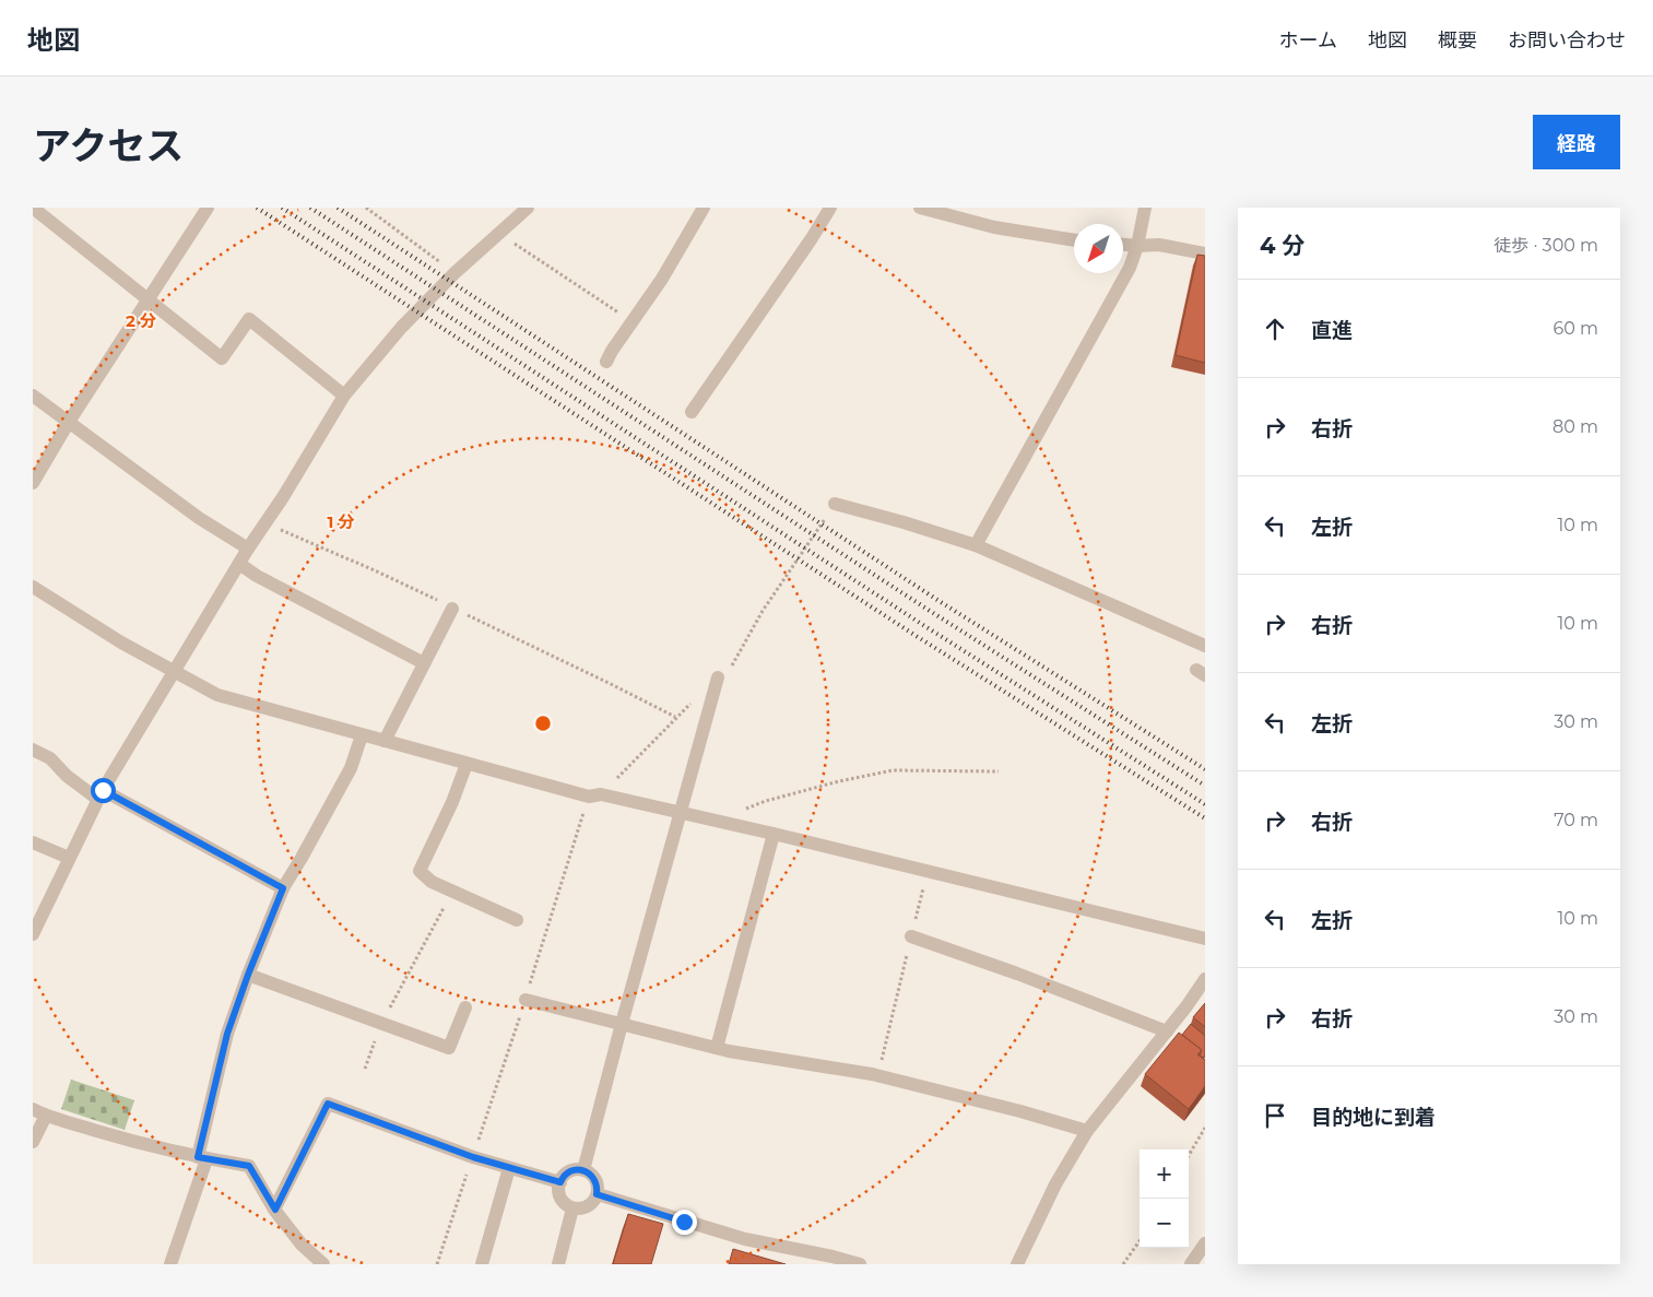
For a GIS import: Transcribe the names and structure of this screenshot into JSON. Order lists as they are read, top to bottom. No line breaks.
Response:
{"north":"bottom left","page":{"header":"地図","nav":["ホーム","地図","概要","お問い合わせ"],"title":"アクセス","buttons":"経路","heading":["4 分","徒歩 · 300 m"],"list":[["直進","60 m"],["右折","80 m"],["左折","10 m"],["右折","10 m"],["左折","30 m"],["右折","70 m"],["左折","10 m"],["右折","30 m"],"目的地に到着"],"map_buttons":["+","−"]},"rings":["2 分","1 分"]}
